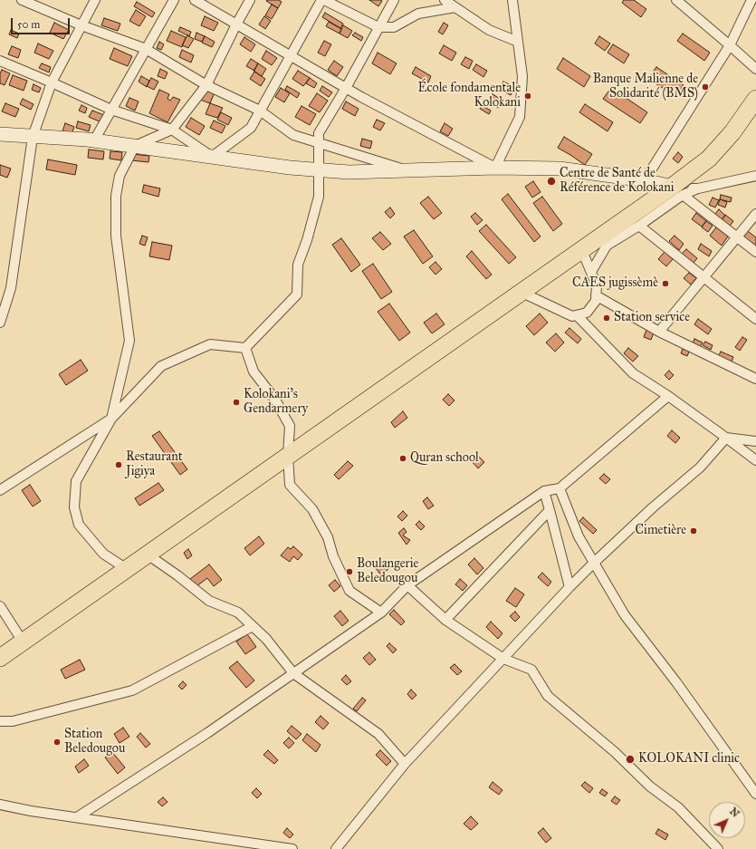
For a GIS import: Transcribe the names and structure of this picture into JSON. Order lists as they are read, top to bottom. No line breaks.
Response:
{"places":["Banque Malienne de Solidarité (BMS)","École fondamentale Kolokani","Centre de Santé de Référence de Kolokani","CAES jugissèmè","Station service","Kolokani's Gendarmery","Quran school","Restaurant Jigiya","Cimetière","Boulangerie Beledougou","Station Beledougou","KOLOKANI clinic"],"scale_bar":"50 m","north":"top right"}
